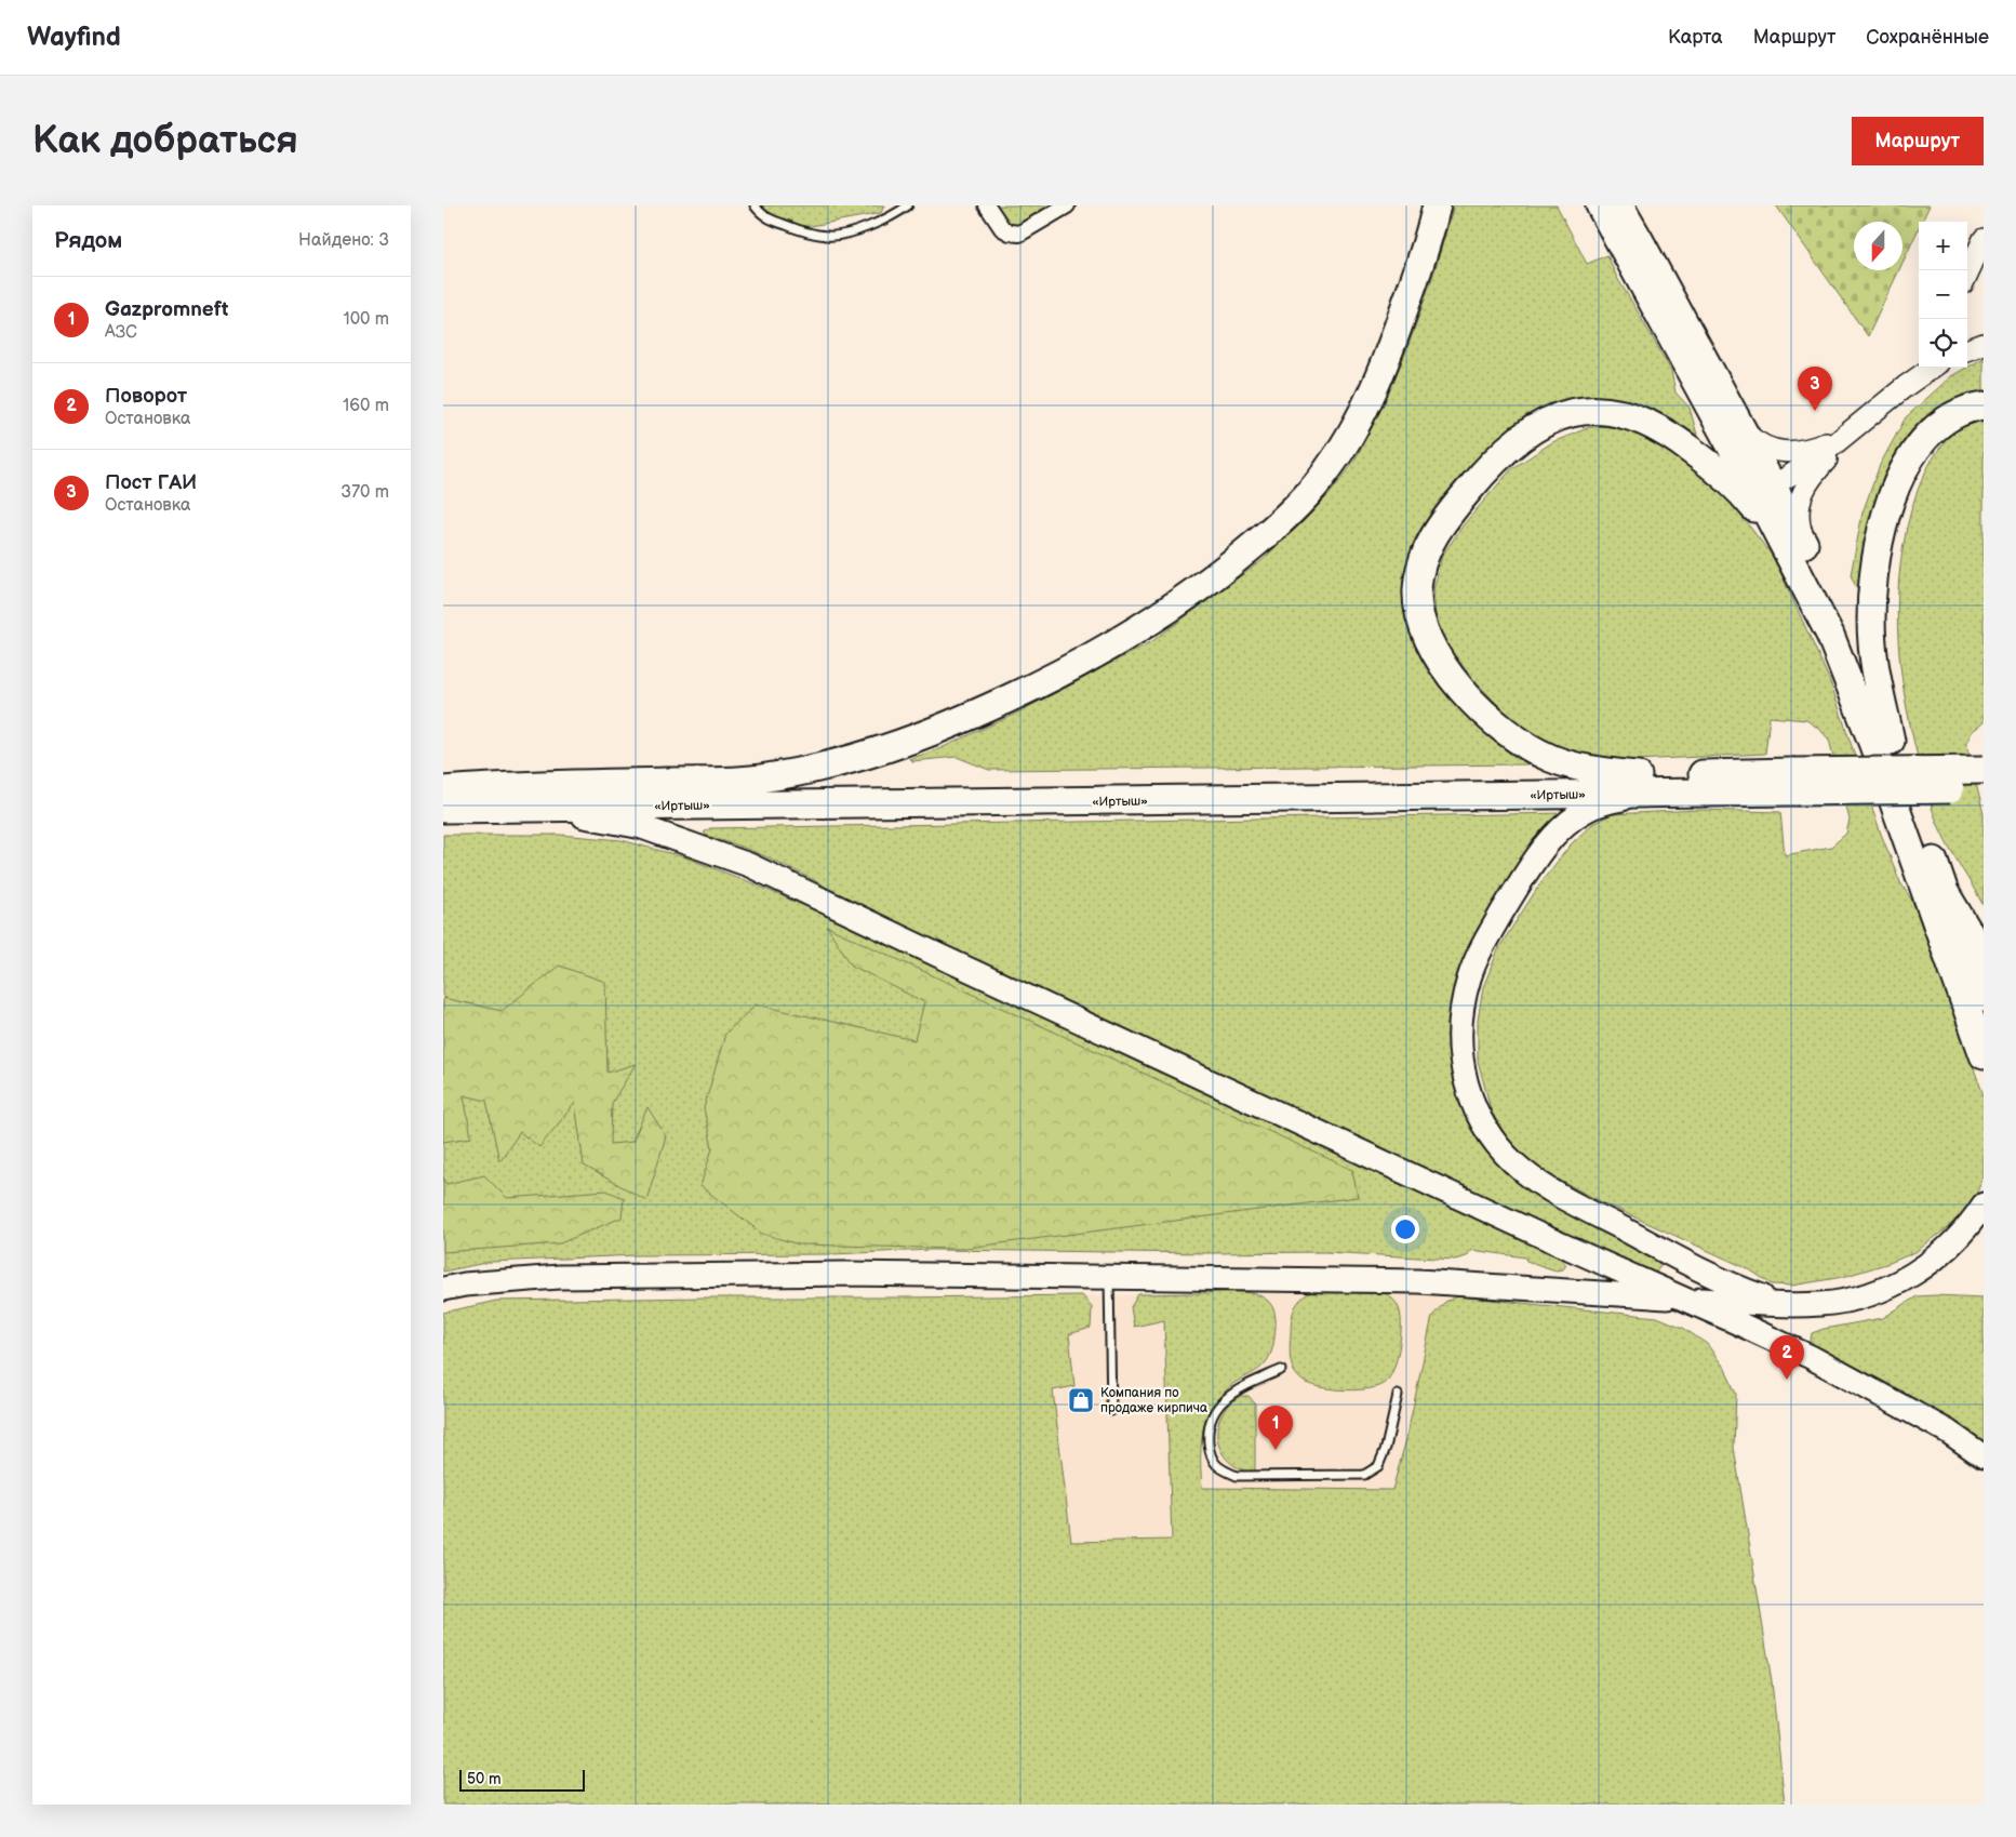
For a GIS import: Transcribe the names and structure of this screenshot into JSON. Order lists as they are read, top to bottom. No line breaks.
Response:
{"streets":{"highway":["«Иртыш»"]},"places":{"shop":["Компания по продаже кирпича"]},"scale_bar":"50 m","north":"bottom","page":{"header":"Wayfind","nav":["Карта","Маршрут","Сохранённые"],"buttons":"Маршрут","title":"Как добраться","heading":["Рядом","Найдено: 3"],"map_buttons":["+","−"],"list":[{"mark":"1","name":"Gazpromneft","note":"АЗС","value":"100 m"},{"mark":"2","name":"Поворот","note":"Остановка","value":"160 m"},{"mark":"3","name":"Пост ГАИ","note":"Остановка","value":"370 m"}],"pins":["3","2","1"],"scale":"50 m"}}
